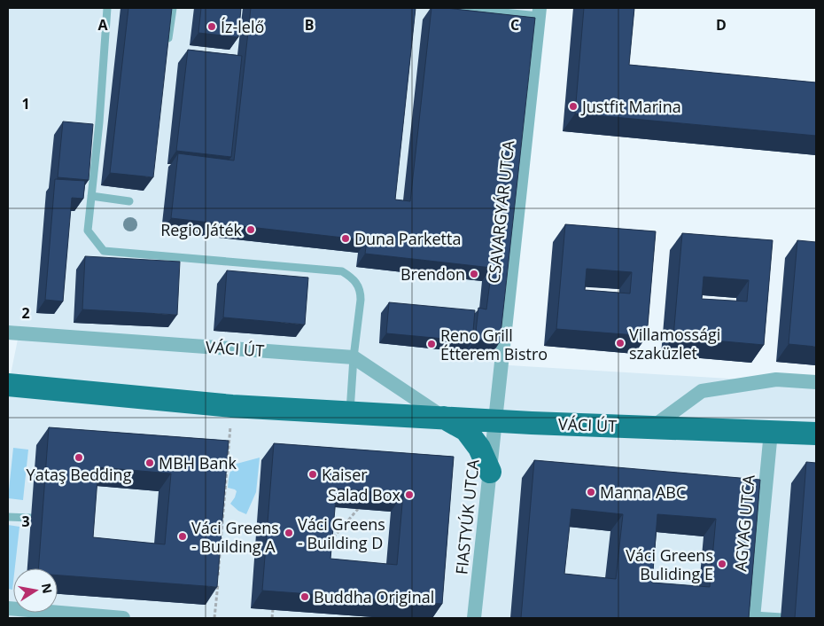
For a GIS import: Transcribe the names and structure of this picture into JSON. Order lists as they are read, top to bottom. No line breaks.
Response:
{"streets":{"main road":["VÁCI ÚT"],"street":["CSAVARGYÁR UTCA","FIASTYÚK UTCA","AGYAG UTCA"]},"crossings":[["CSAVARGYÁR UTCA","VÁCI ÚT"],["CSAVARGYÁR UTCA","FIASTYÚK UTCA"],["VÁCI ÚT","FIASTYÚK UTCA"],["VÁCI ÚT","AGYAG UTCA"]],"places":["Íz-lelő","Justfit Marina","Regio Játék","Duna Parketta","Brendon","Villamossági szaküzlet","Reno Grill Étterem Bistro","Yataş Bedding","MBH Bank","Kaiser","Manna ABC","Salad Box","Váci Greens - Building D","Váci Greens - Building A","Váci Greens Buliding E","Buddha Original"],"north":"right","grid":{"columns":["A","B","C","D"],"rows":["1","2","3"]}}
